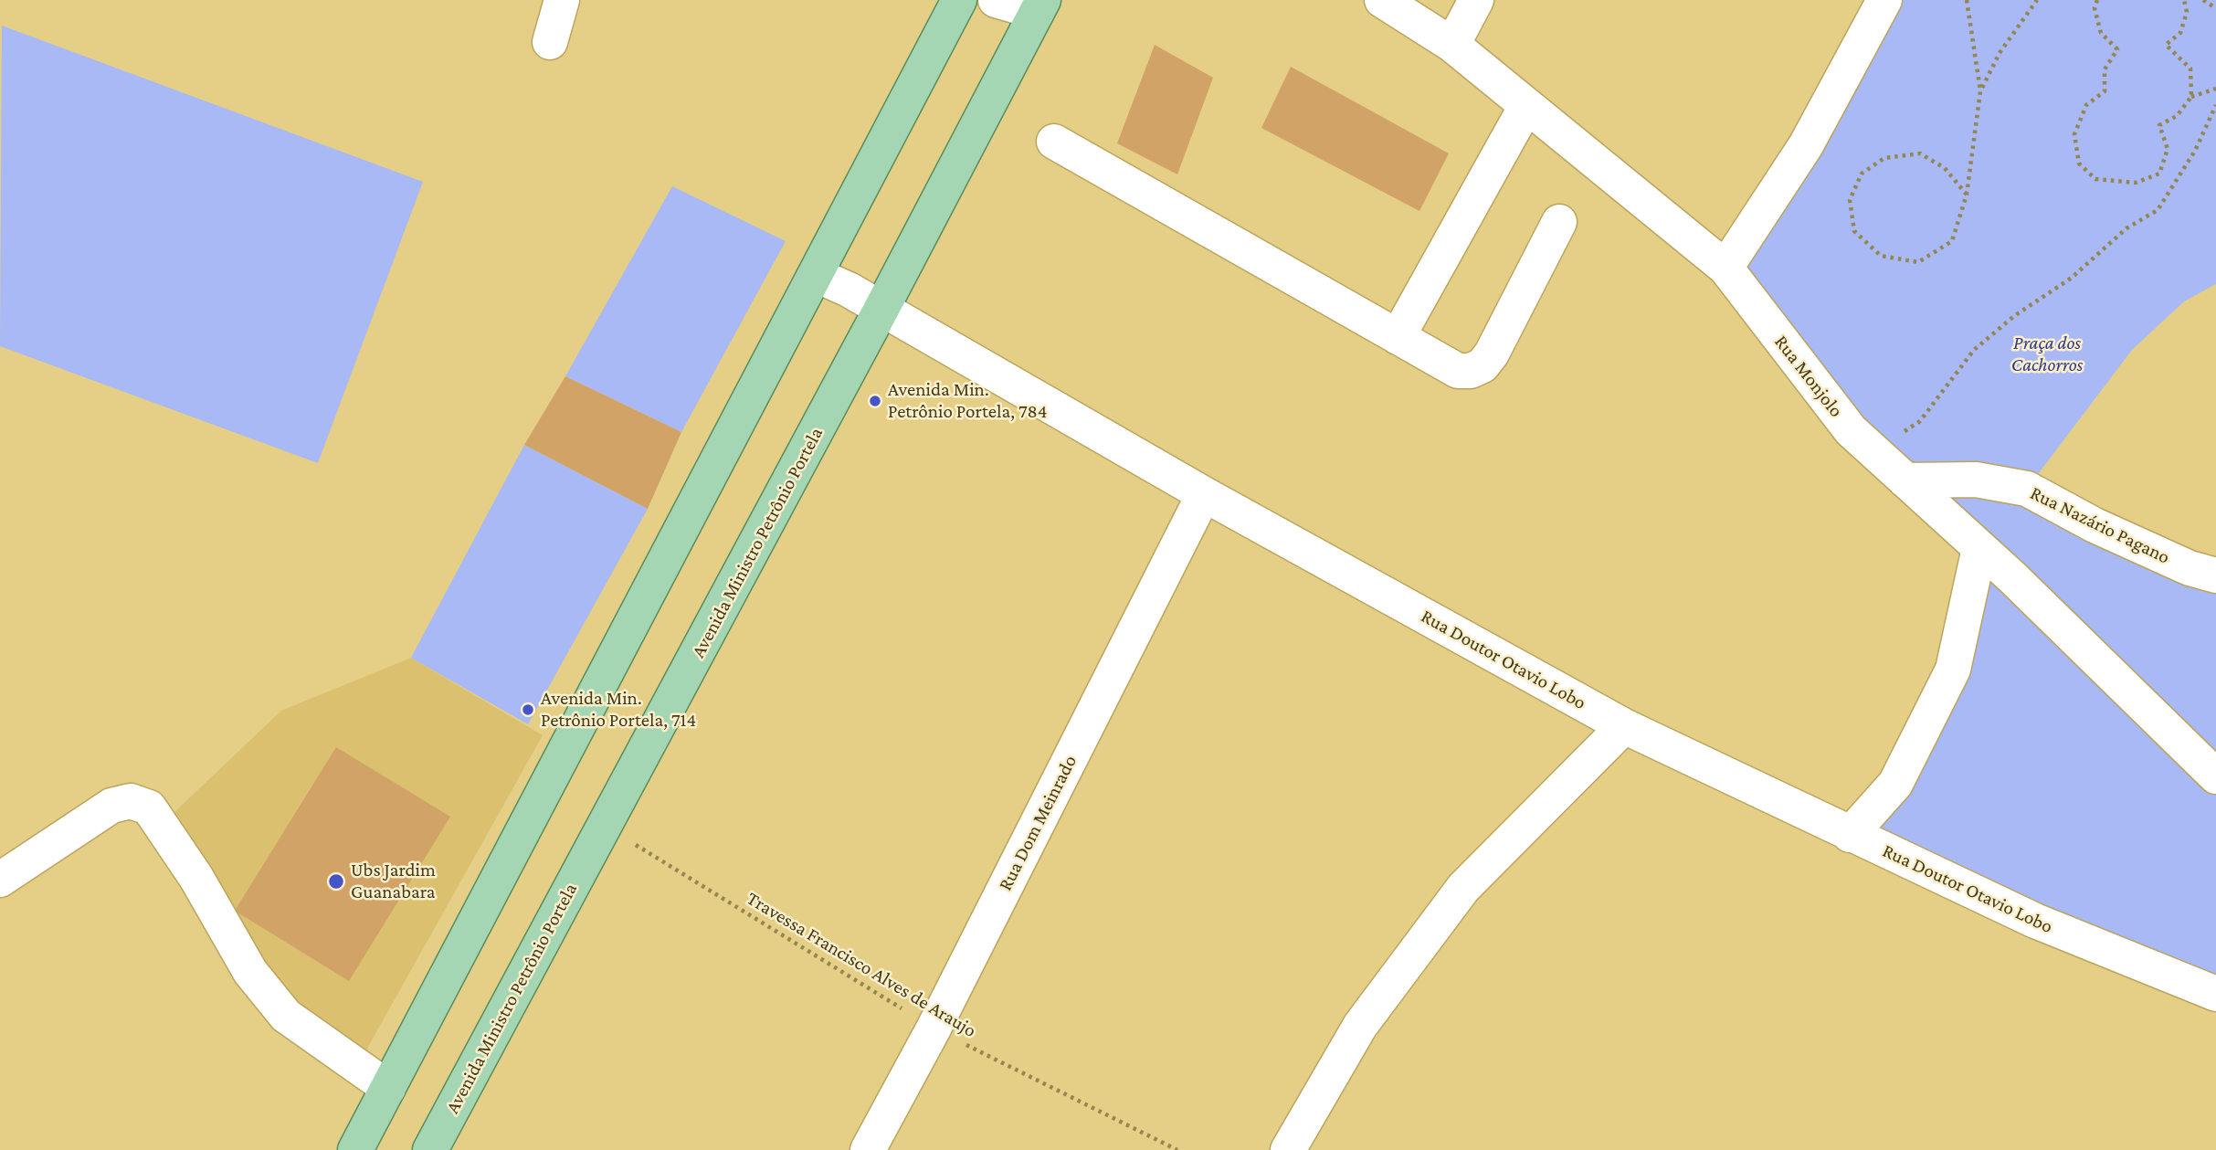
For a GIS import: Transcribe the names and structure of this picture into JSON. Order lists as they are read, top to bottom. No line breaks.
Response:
{"streets":{"main road":["Avenida Ministro Petrônio Portela"],"street":["Rua Monjolo","Rua Nazário Pagano","Rua Doutor Otavio Lobo","Rua Dom Meinrado"],"path":["Travessa Francisco Alves de Araujo"]},"crossings":[["Rua Monjolo","Rua Nazário Pagano"],["Avenida Ministro Petrônio Portela","Rua Doutor Otavio Lobo"],["Avenida Ministro Petrônio Portela","Travessa Francisco Alves de Araujo"],["Rua Doutor Otavio Lobo","Rua Dom Meinrado"],["Rua Dom Meinrado","Travessa Francisco Alves de Araujo"]],"parks":["Praça dos Cachorros"],"places":["Avenida Min. Petrônio Portela, 784","Avenida Min. Petrônio Portela, 714","Ubs Jardim Guanabara"]}
